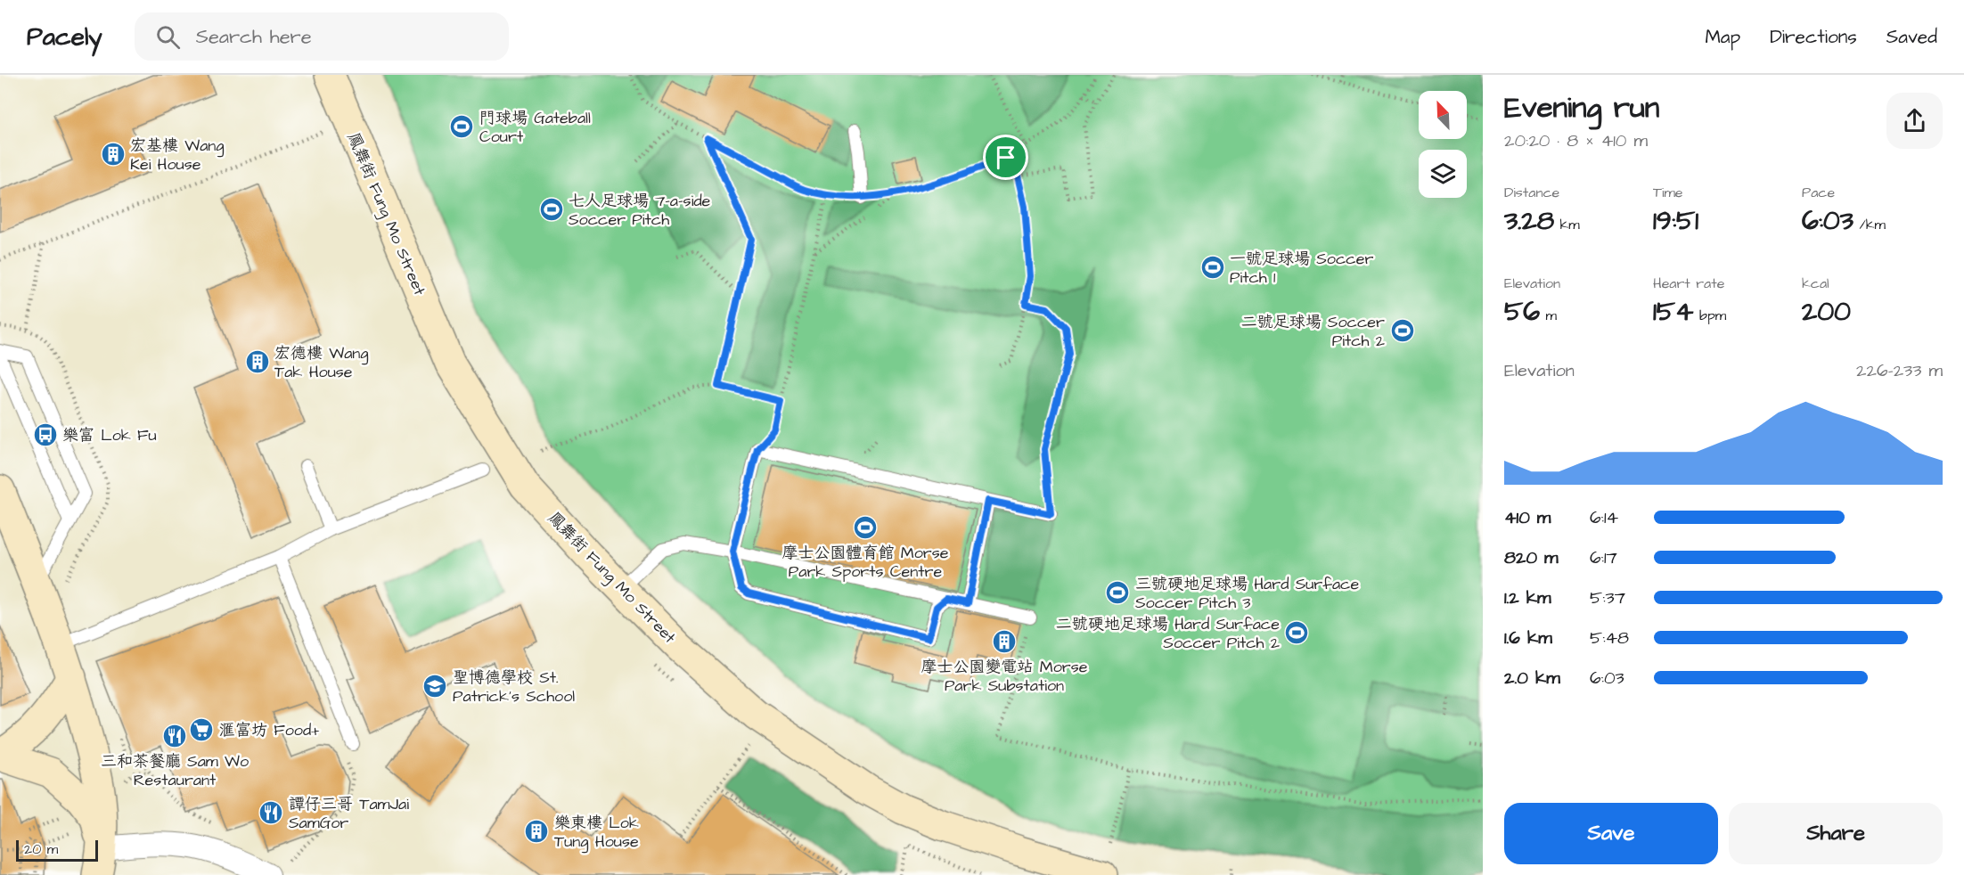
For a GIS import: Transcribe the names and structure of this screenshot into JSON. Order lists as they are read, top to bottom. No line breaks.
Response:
{"streets":{"main road":["鳳舞街 Fung Mo Street"]},"places":{"sports":["門球場 Gateball Court","七人足球場 7-a-side Soccer Pitch","一號足球場 Soccer Pitch 1","二號足球場 Soccer Pitch 2","摩士公園體育館 Morse Park Sports Centre","三號硬地足球場 Hard Surface Soccer Pitch 3","二號硬地足球場 Hard Surface Soccer Pitch 2"],"building":["宏基樓 Wang Kei House","宏德樓 Wang Tak House","摩士公園變電站 Morse Park Substation","樂東樓 Lok Tung House"],"bus stop":["樂富 Lok Fu"],"school or university":["聖博德學校 St. Patrick's School"],"supermarket":["滙富坊 Food+"],"restaurant":["三和茶餐廳 Sam Wo Restaurant","譚仔三哥 TamJai SamGor"]},"scale_bar":"20 m","north":"top left","page":{"header":"Pacely","search":"Search here","nav":["Map","Directions","Saved"],"heading":["Evening run","20:20 · 8 × 410 m"],"stats":[["Distance","3.28 km"],["Time","19:51"],["Pace","6:03 /km"],["Elevation","56 m"],["Heart rate","154 bpm"],["kcal","200"]],"chart":["Elevation","226–233 m"],"list":[{"name":"410 m","note":"6:14"},{"name":"820 m","note":"6:17"},{"name":"1.2 km","note":"5:37"},{"name":"1.6 km","note":"5:48"},{"name":"2.0 km","note":"6:03"}],"buttons":["Save","Share"],"scale":"20 m"}}
